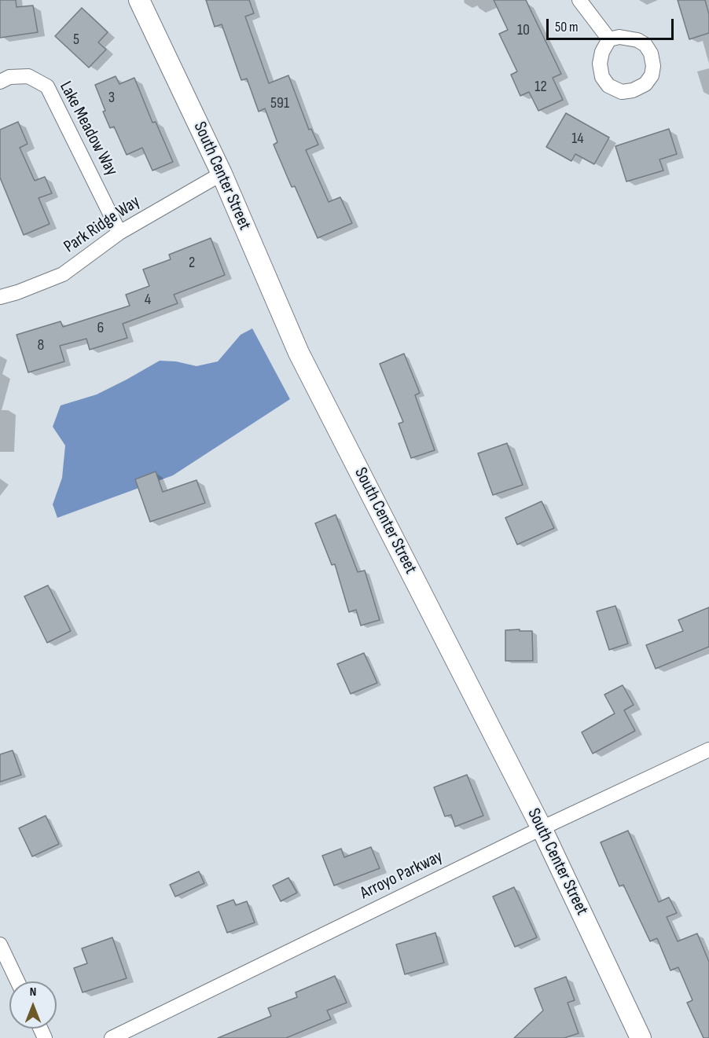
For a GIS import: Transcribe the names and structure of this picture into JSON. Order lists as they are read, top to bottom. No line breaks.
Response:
{"streets":{"street":["Lake Meadow Way","South Center Street","Park Ridge Way","Arroyo Parkway"]},"crossings":[["Lake Meadow Way","Park Ridge Way"],["South Center Street","Park Ridge Way"],["South Center Street","Arroyo Parkway"]],"house_numbers":["10","5","12","3","591","14","2","4","6","8"],"scale_bar":"50 m","north":"top"}
